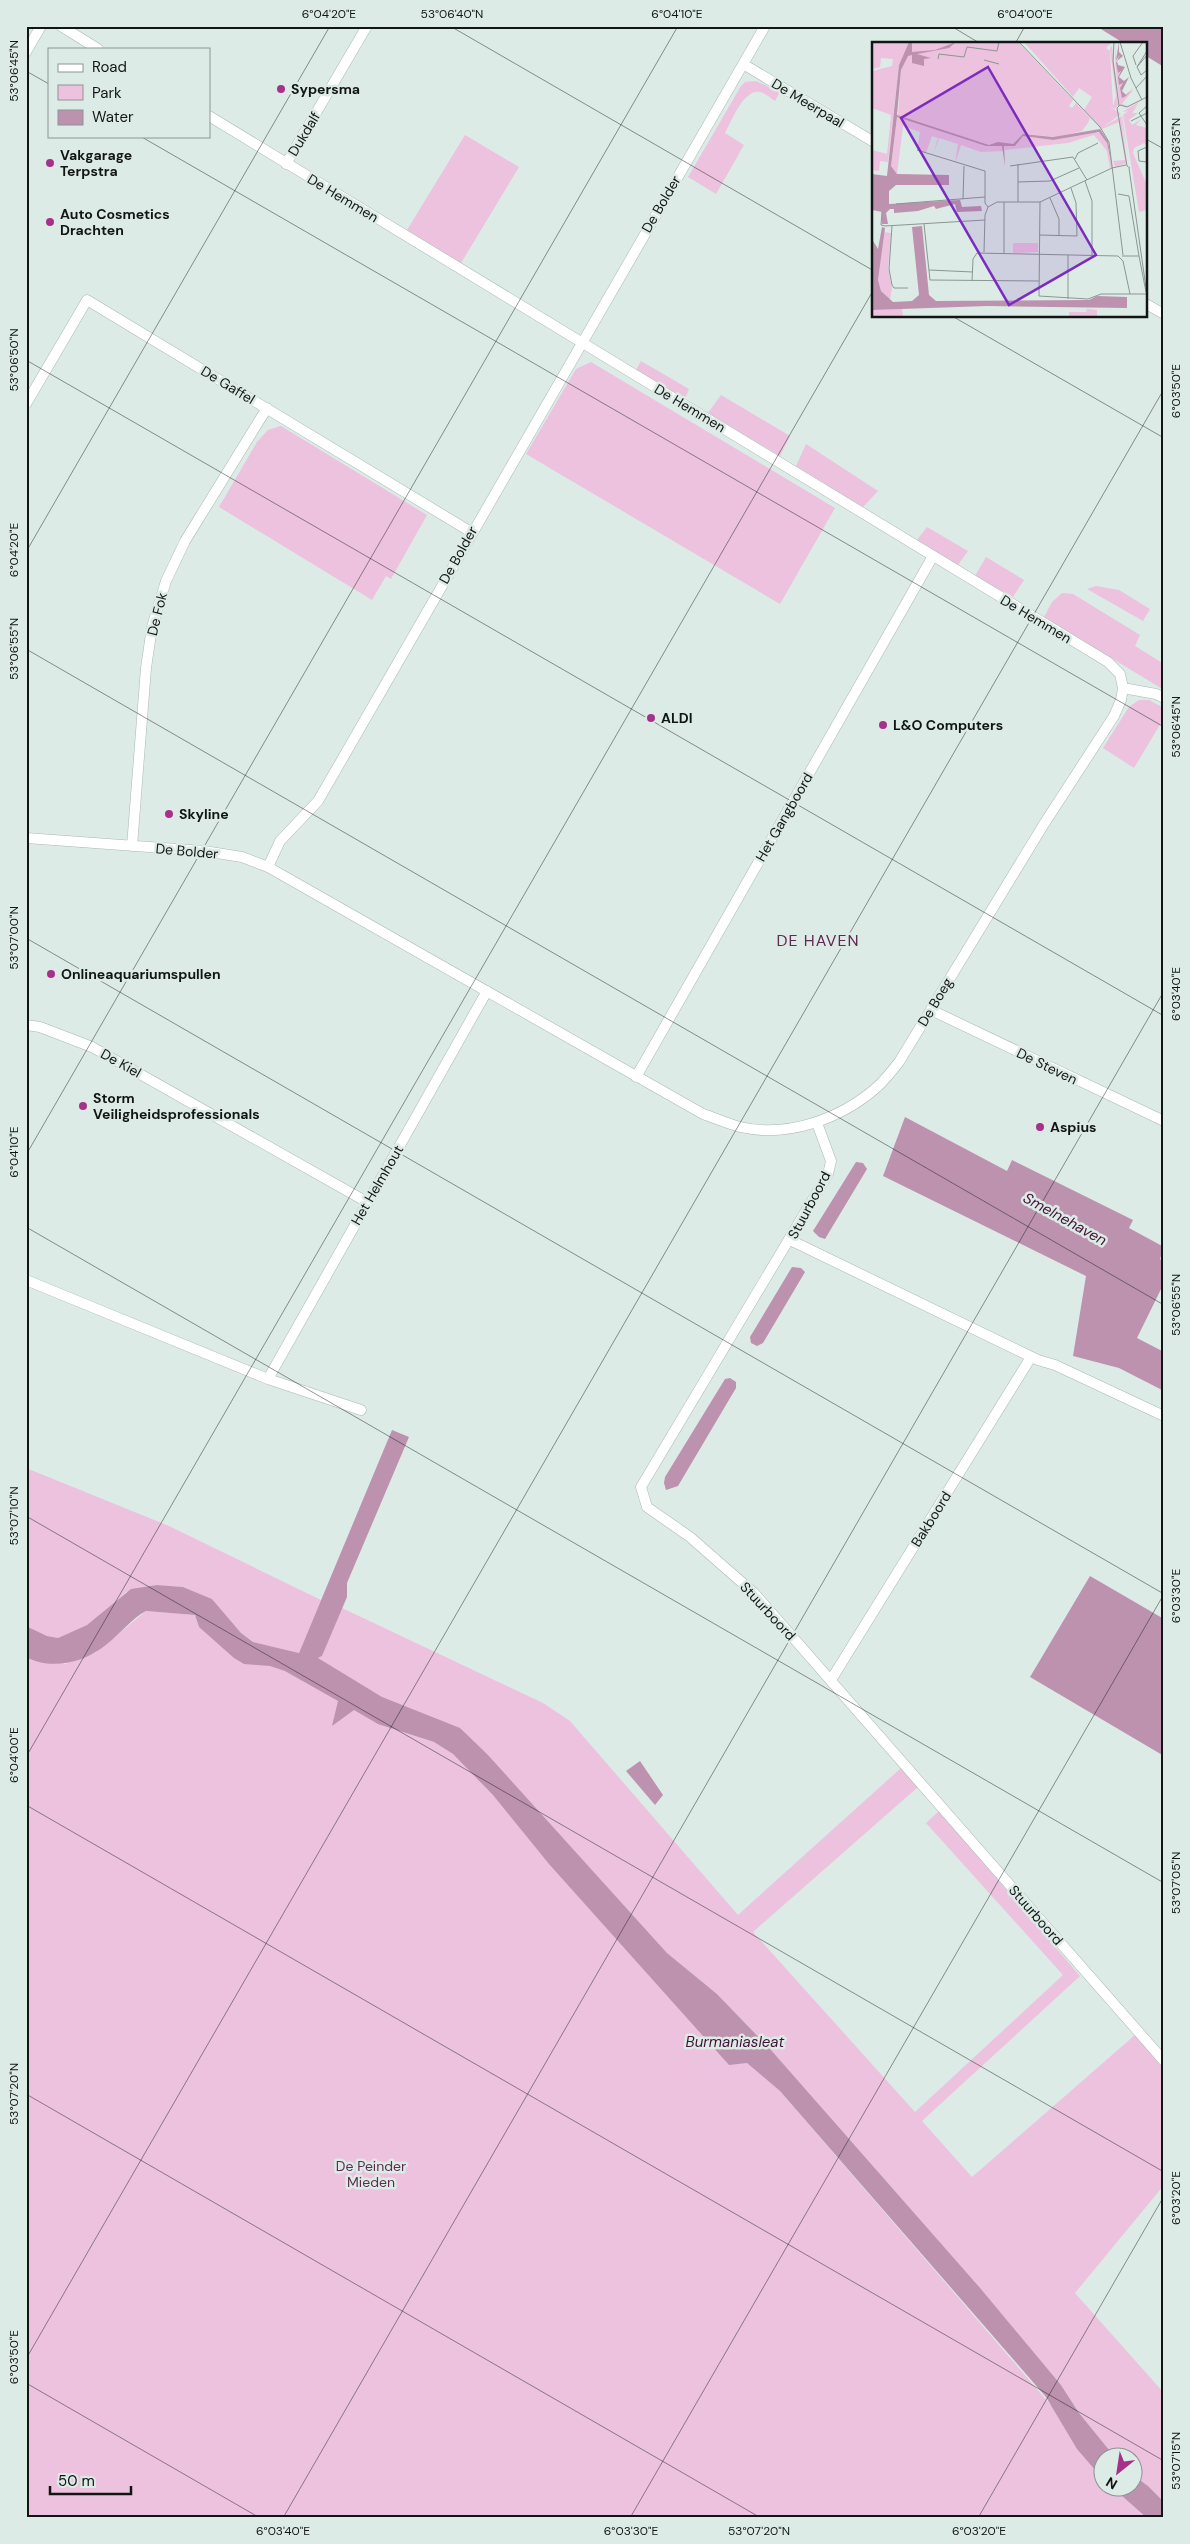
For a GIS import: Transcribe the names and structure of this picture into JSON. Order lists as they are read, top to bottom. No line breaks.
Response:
{"streets":{"street":["De Meerpaal","Dukdalf","De Hemmen","De Bolder","De Gaffel","De Fok","Het Gangboord","De Boeg","De Kiel","De Steven","Het Helmhout","Stuurboord","Bakboord"]},"crossings":[["De Meerpaal","De Bolder"],["Dukdalf","De Hemmen"],["De Hemmen","De Bolder"],["De Hemmen","Het Gangboord"],["De Hemmen","De Boeg"],["De Bolder","De Gaffel"],["De Bolder","De Fok"],["De Gaffel","De Fok"],["Het Gangboord","De Boeg"],["De Boeg","De Steven"],["De Boeg","Stuurboord"],["De Kiel","Het Helmhout"],["Stuurboord","Bakboord"]],"districts":["DE HAVEN"],"water":["Smelnehaven","Burmaniasleat"],"parks":["De Peinder Mieden"],"places":["Sypersma","Vakgarage Terpstra","Auto Cosmetics Drachten","ALDI","L&O Computers","Skyline","Onlineaquariumspullen","Storm Veiligheidsprofessionals","Aspius"],"legend":["Road","Park","Water"],"scale_bar":"50 m","north":"bottom left","coordinates":["6°04'20\"E","53°06'40\"N","6°04'10\"E","6°04'00\"E","53°06'45\"N","53°06'35\"N","53°06'50\"N","6°03'50\"E","53°06'55\"N","53°07'00\"N","6°03'40\"E","53°07'10\"N","6°03'30\"E","53°07'05\"N","53°07'20\"N","6°03'20\"E","53°07'15\"N"]}
